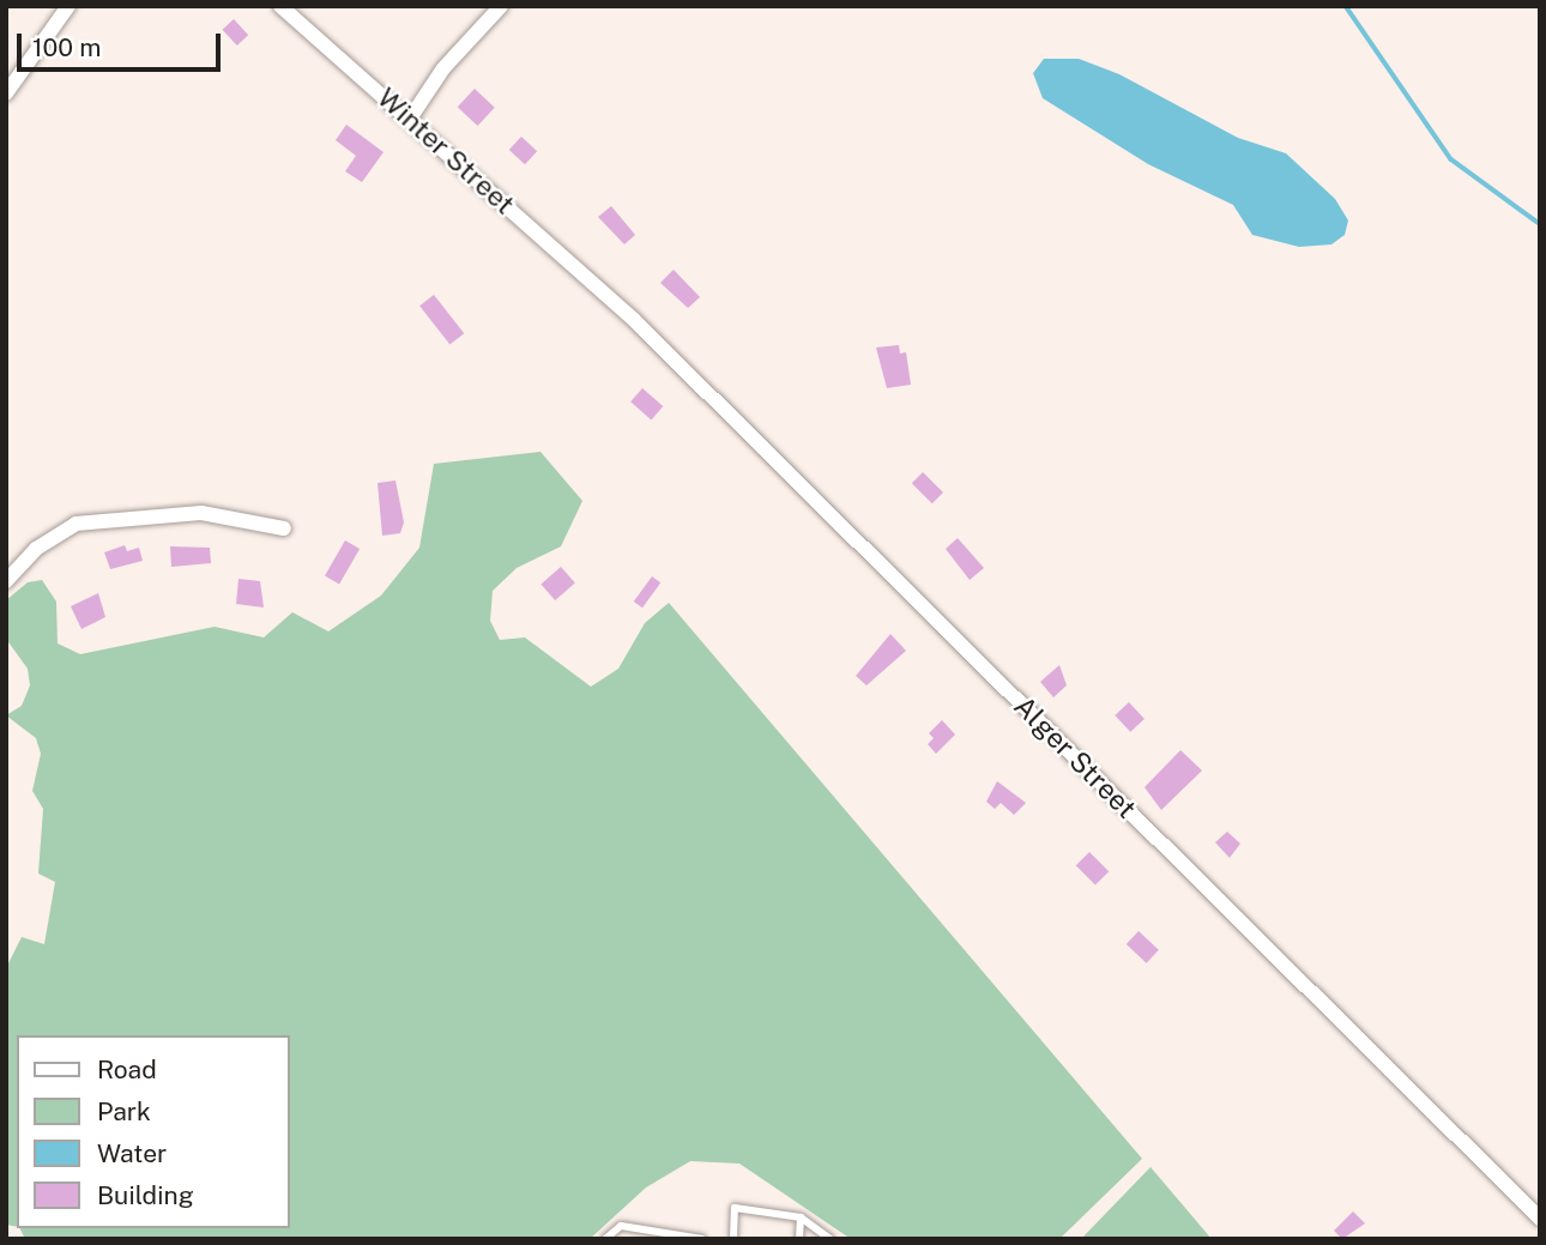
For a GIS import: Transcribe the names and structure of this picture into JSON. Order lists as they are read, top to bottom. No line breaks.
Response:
{"streets":{"street":["Winter Street","Alger Street"]},"crossings":[["Winter Street","Alger Street"]],"legend":["Road","Park","Water","Building"],"scale_bar":"100 m"}
